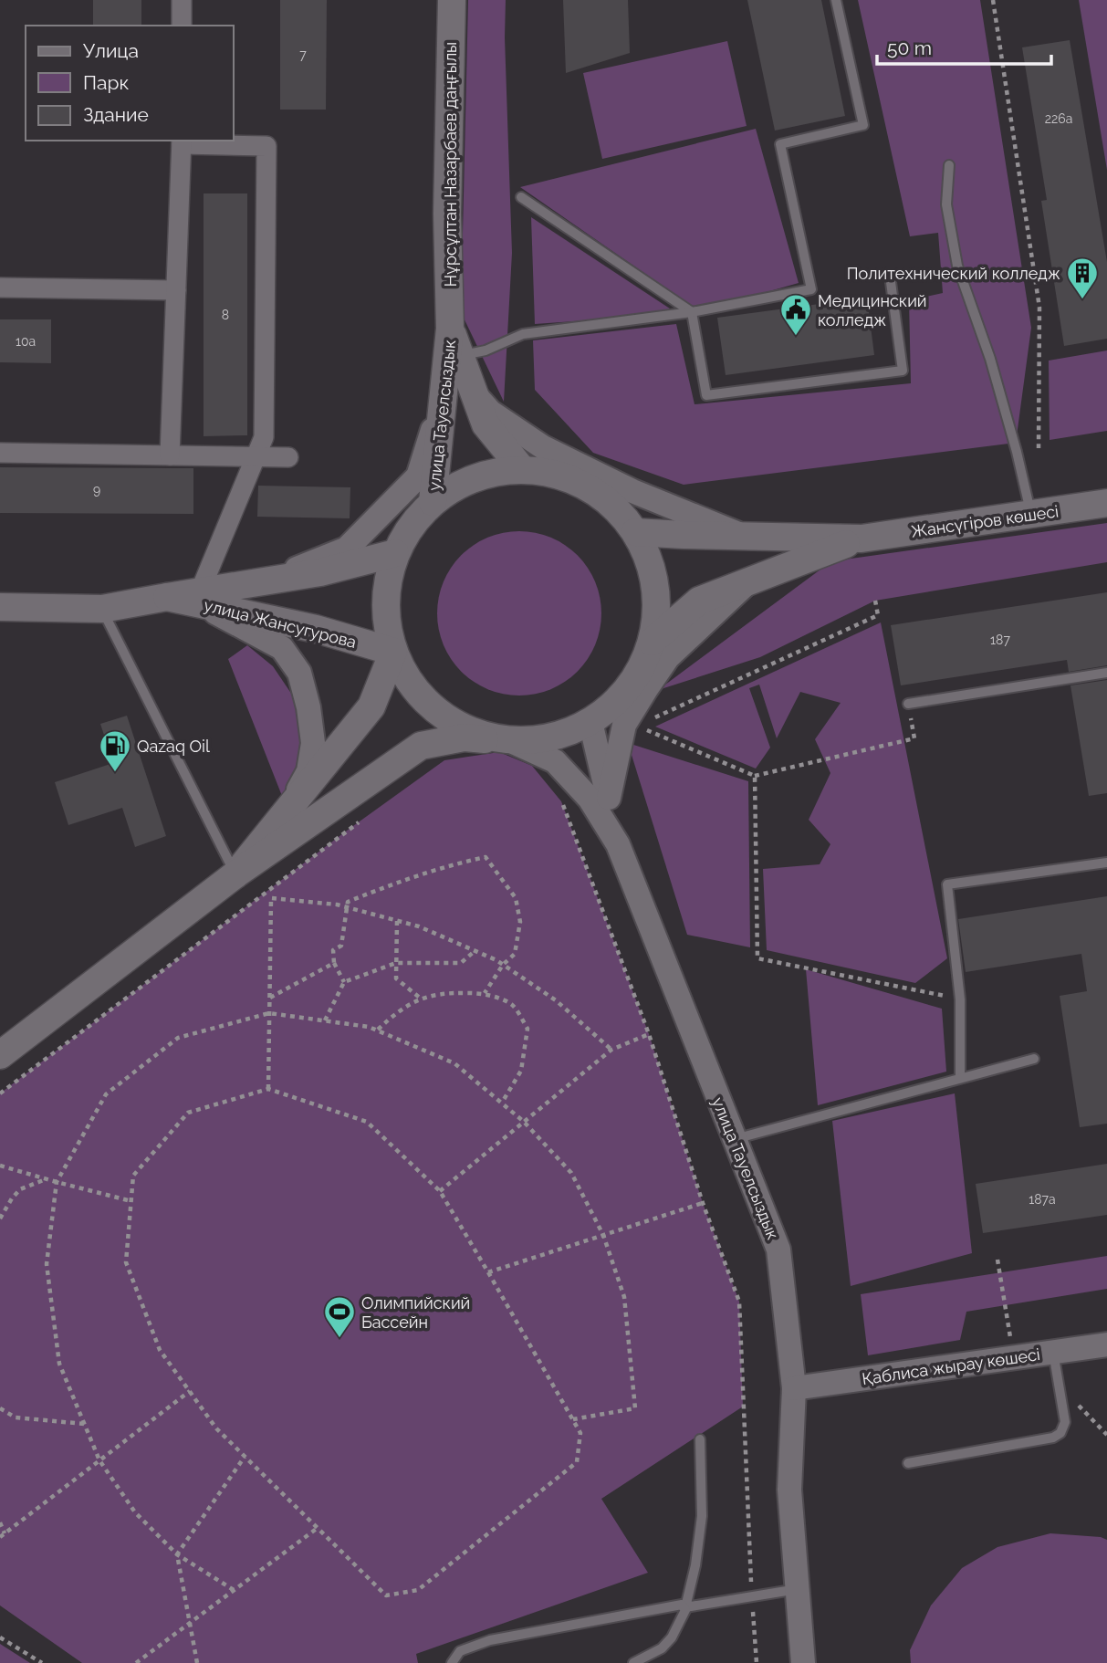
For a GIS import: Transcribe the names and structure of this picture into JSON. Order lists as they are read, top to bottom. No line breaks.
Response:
{"streets":{"main road":["Нұрсұлтан Назарбаев даңғылы","улица Тауелсыздык","Жансүгіров көшесі","улица Жансугурова"],"street":["Қаблиса жырау көшесі"]},"crossings":[["Нұрсұлтан Назарбаев даңғылы","улица Тауелсыздык"],["улица Тауелсыздык","Қаблиса жырау көшесі"]],"places":{"building":["Политехнический колледж"],"public building":["Медицинский колледж"],"fuel station":["Qazaq Oil"],"sports":["Олимпийский Бассейн"]},"house_numbers":["7","226а","8","10а","9","187","187а"],"legend":["Улица","Парк","Здание"],"scale_bar":"50 m"}
